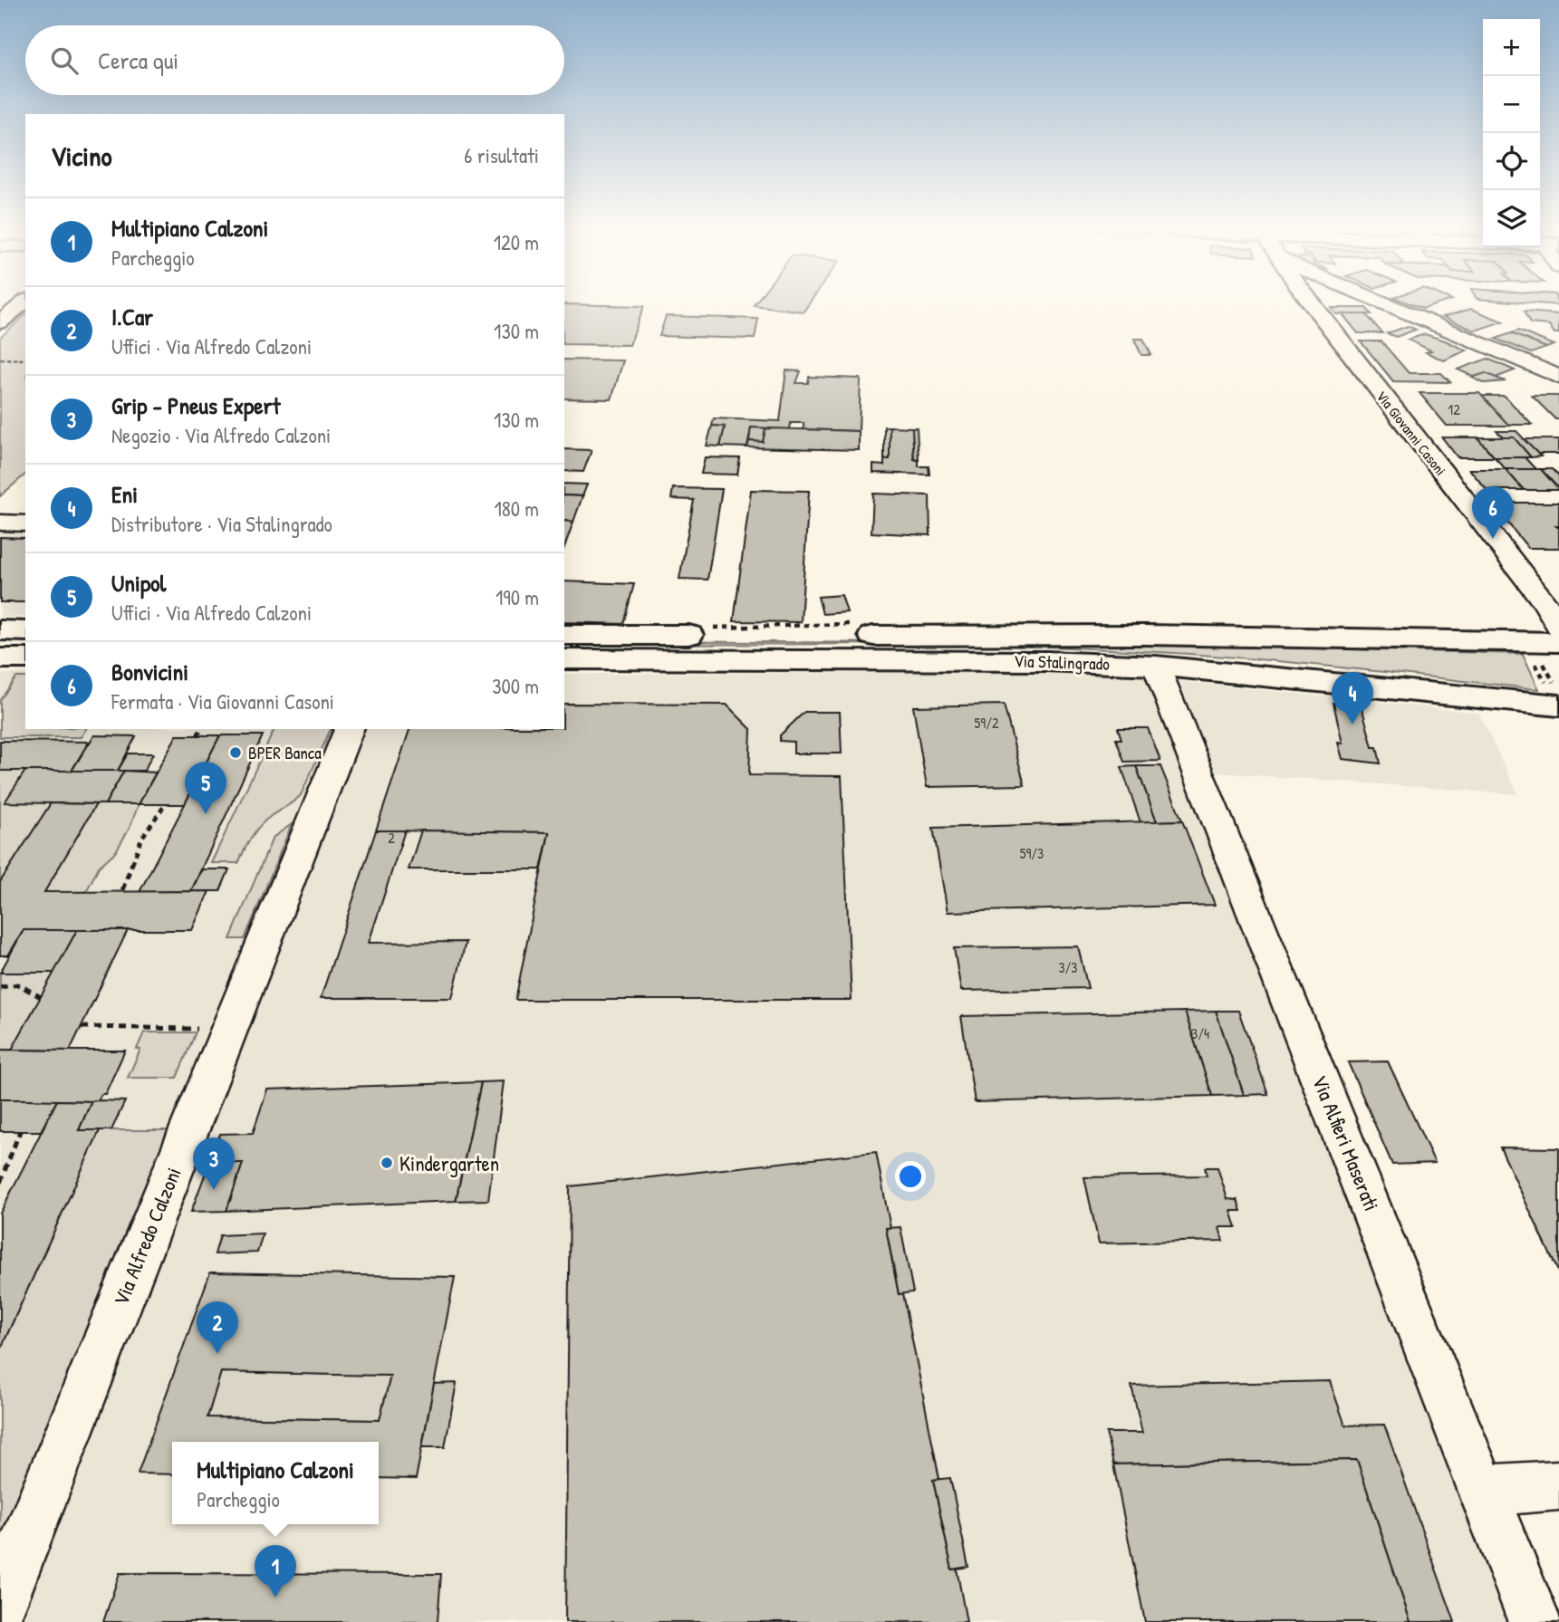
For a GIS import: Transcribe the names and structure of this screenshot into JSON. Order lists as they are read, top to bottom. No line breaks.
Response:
{"streets":{"main road":["Via Stalingrado"],"street":["Via Giovanni Casoni","Via Alfieri Maserati","Via Alfredo Calzoni"]},"crossings":[["Via Stalingrado","Via Alfieri Maserati"]],"places":["BPER Banca","Kindergarten"],"house_numbers":["12","59/2","2","59/3","3/3","3/4"],"page":{"map_buttons":["+","−"],"search":"Cerca qui","heading":["Vicino","6 risultati"],"list":[{"mark":"1","name":"Multipiano Calzoni","note":"Parcheggio","value":"120 m"},{"mark":"2","name":"I.Car","note":"Uffici · Via Alfredo Calzoni","value":"130 m"},{"mark":"3","name":"Grip - Pneus Expert","note":"Negozio · Via Alfredo Calzoni","value":"130 m"},{"mark":"4","name":"Eni","note":"Distributore · Via Stalingrado","value":"180 m"},{"mark":"5","name":"Unipol","note":"Uffici · Via Alfredo Calzoni","value":"190 m"},{"mark":"6","name":"Bonvicini","note":"Fermata · Via Giovanni Casoni","value":"300 m"}],"pins":["6","4","5","3","2","1"],"popup":["Multipiano Calzoni","Parcheggio"]}}
